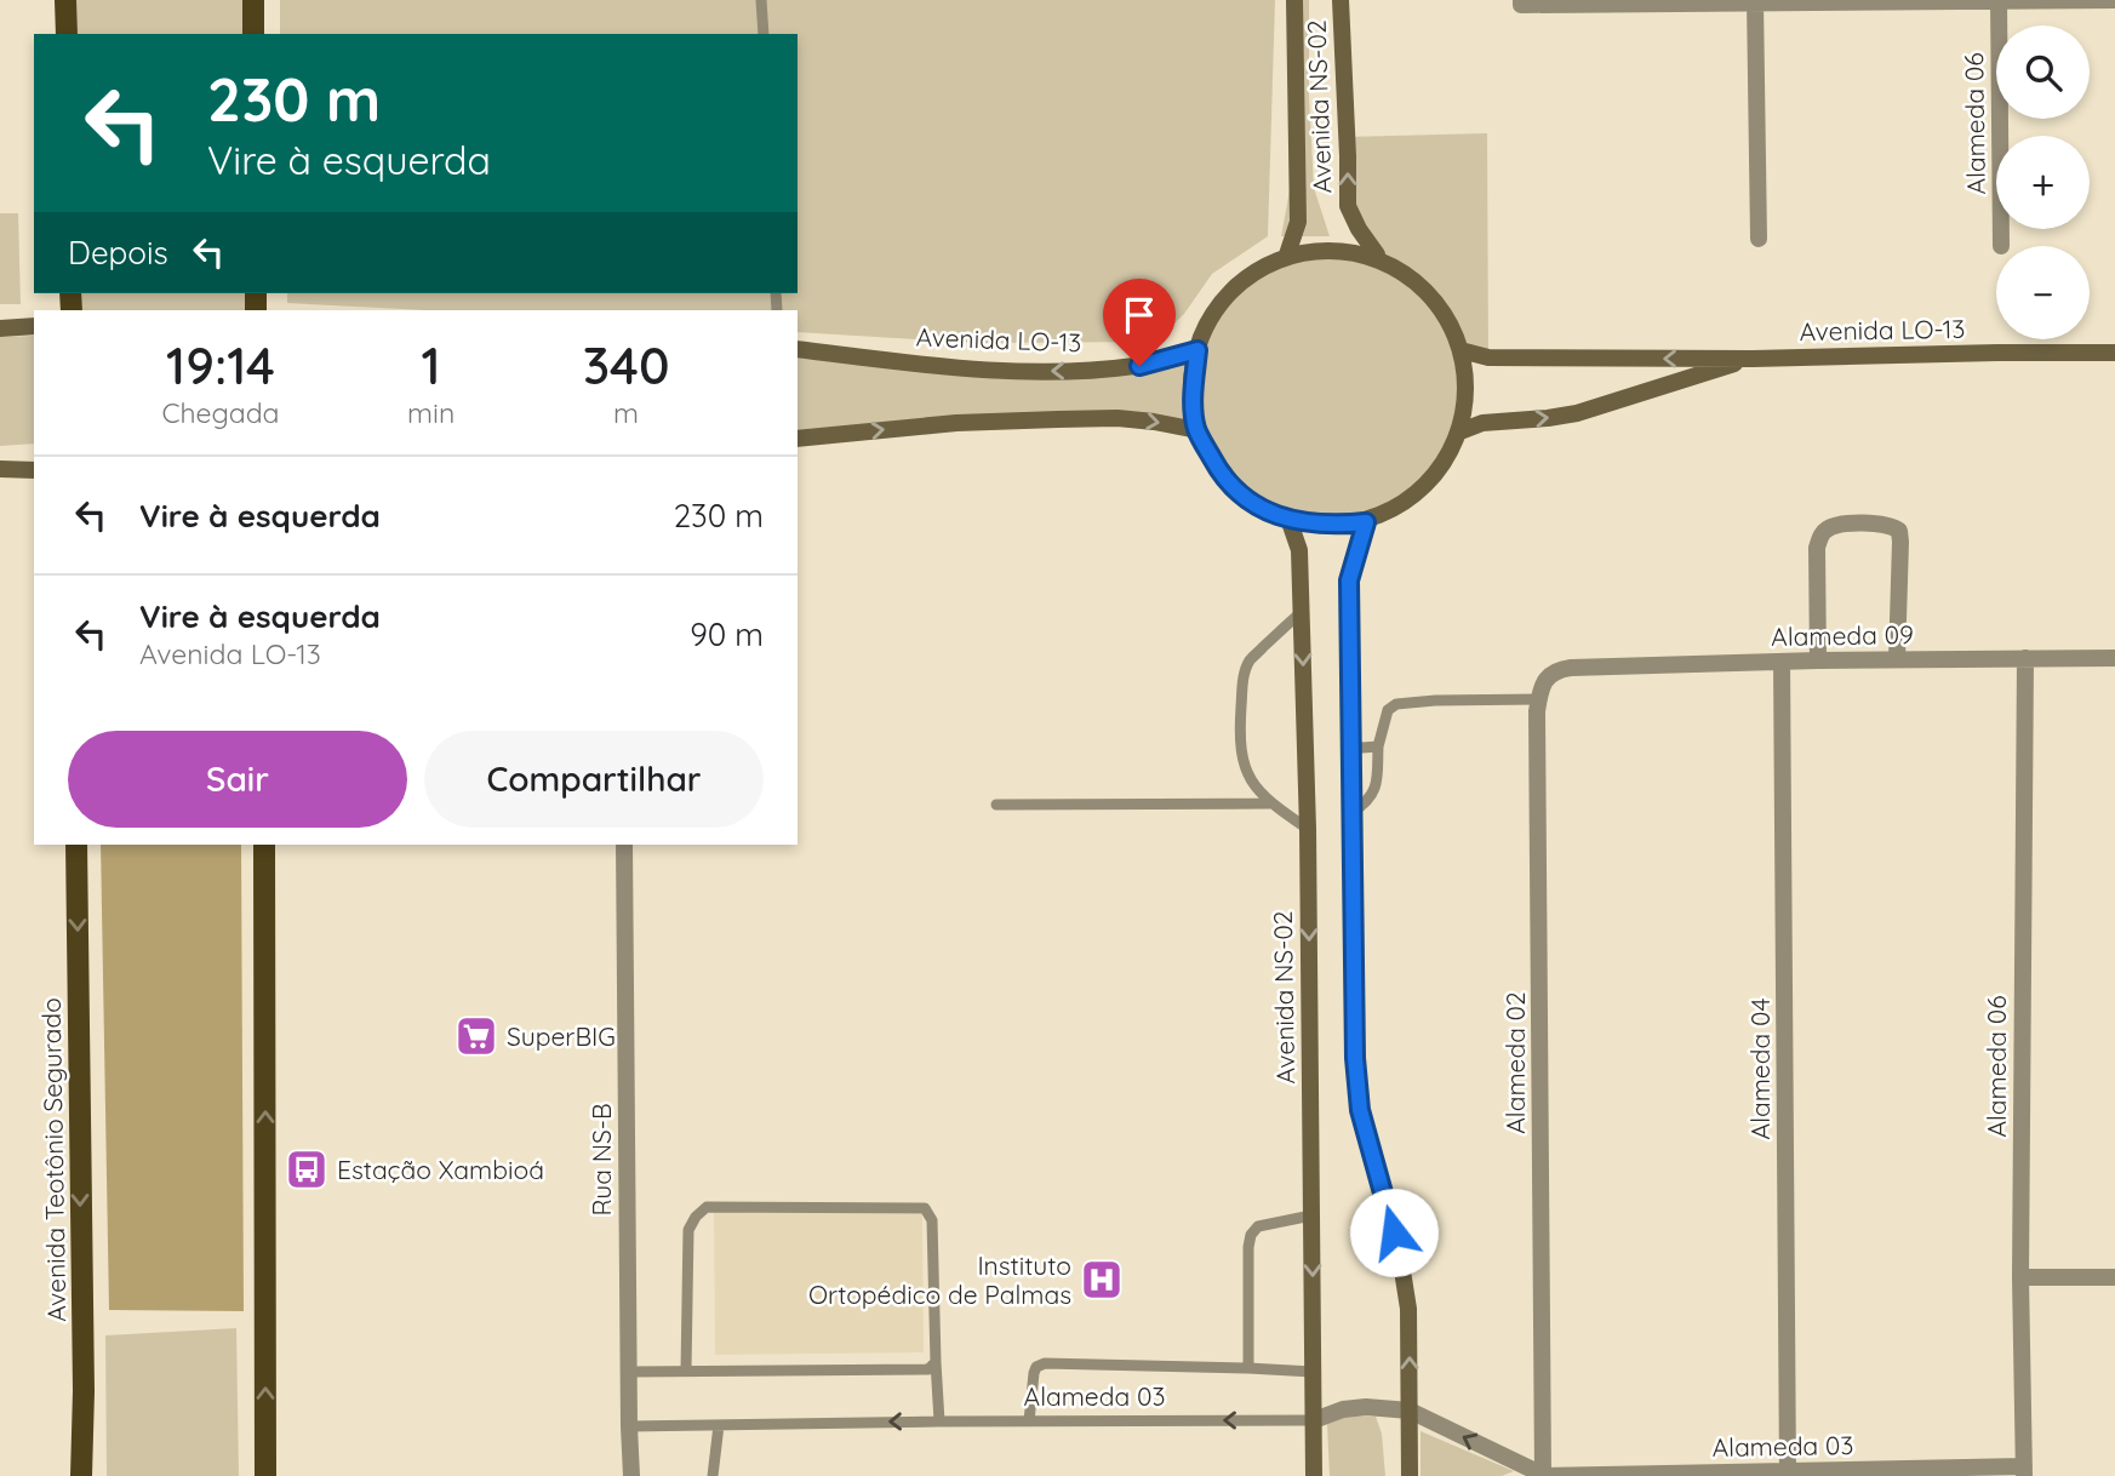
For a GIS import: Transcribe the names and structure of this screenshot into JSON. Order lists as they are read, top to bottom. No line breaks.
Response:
{"streets":{"main road":["Avenida Teotônio Segurado"],"street":["Avenida NS-02","Alameda 06","Avenida LO-13","Alameda 09","Alameda 02","Alameda 04","Rua NS-B","Alameda 03"]},"crossings":[["Avenida NS-02","Avenida LO-13"],["Avenida NS-02","Alameda 03"],["Alameda 06","Alameda 09"],["Alameda 06","Alameda 03"],["Alameda 09","Alameda 02"],["Alameda 09","Alameda 04"],["Alameda 02","Alameda 03"],["Alameda 04","Alameda 03"],["Rua NS-B","Alameda 03"]],"one_way":["Alameda 03"],"places":{"supermarket":["SuperBIG"],"bus stop":["Estação Xambioá"],"hospital":["Instituto Ortopédico de Palmas"]},"page":{"map_buttons":["+","−"],"turn":["230 m","Vire à esquerda"],"then":"Depois","eta":["19:14","Chegada","1","min","340","m"],"list":[{"name":"Vire à esquerda","value":"230 m"},{"name":"Vire à esquerda","note":"Avenida LO-13","value":"90 m"}],"buttons":["Sair","Compartilhar"]}}
